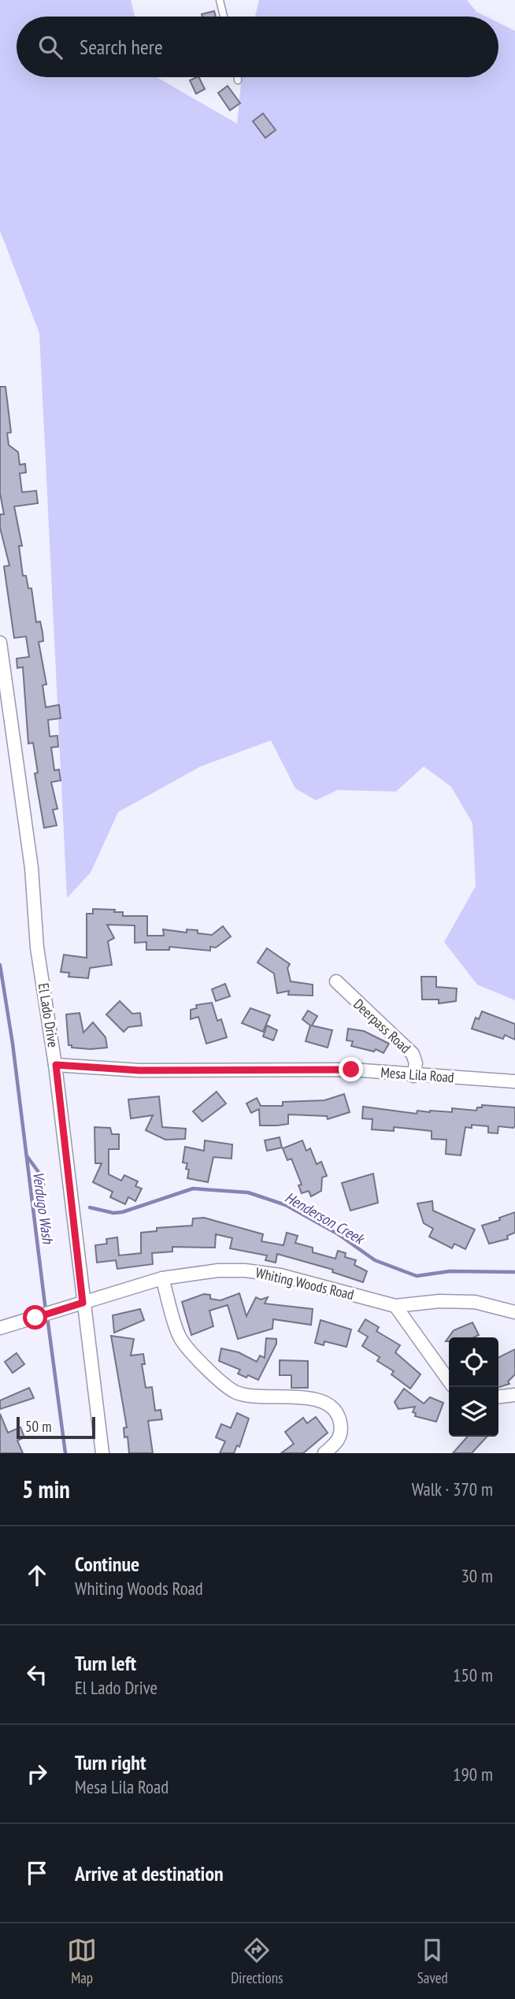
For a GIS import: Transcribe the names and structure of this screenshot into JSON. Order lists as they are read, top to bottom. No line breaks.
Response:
{"streets":{"street":["El Lado Drive","Deerpass Road","Mesa Lila Road","Whiting Woods Road"]},"crossings":[["El Lado Drive","Mesa Lila Road"],["El Lado Drive","Whiting Woods Road"],["Deerpass Road","Mesa Lila Road"]],"water":["Verdugo Wash","Henderson Creek"],"scale_bar":"50 m","page":{"search":"Search here","scale":"50 m","heading":["5 min","Walk · 370 m"],"list":[["Continue","Whiting Woods Road","30 m"],["Turn left","El Lado Drive","150 m"],["Turn right","Mesa Lila Road","190 m"],"Arrive at destination"],"nav":["Map","Directions","Saved"]}}
